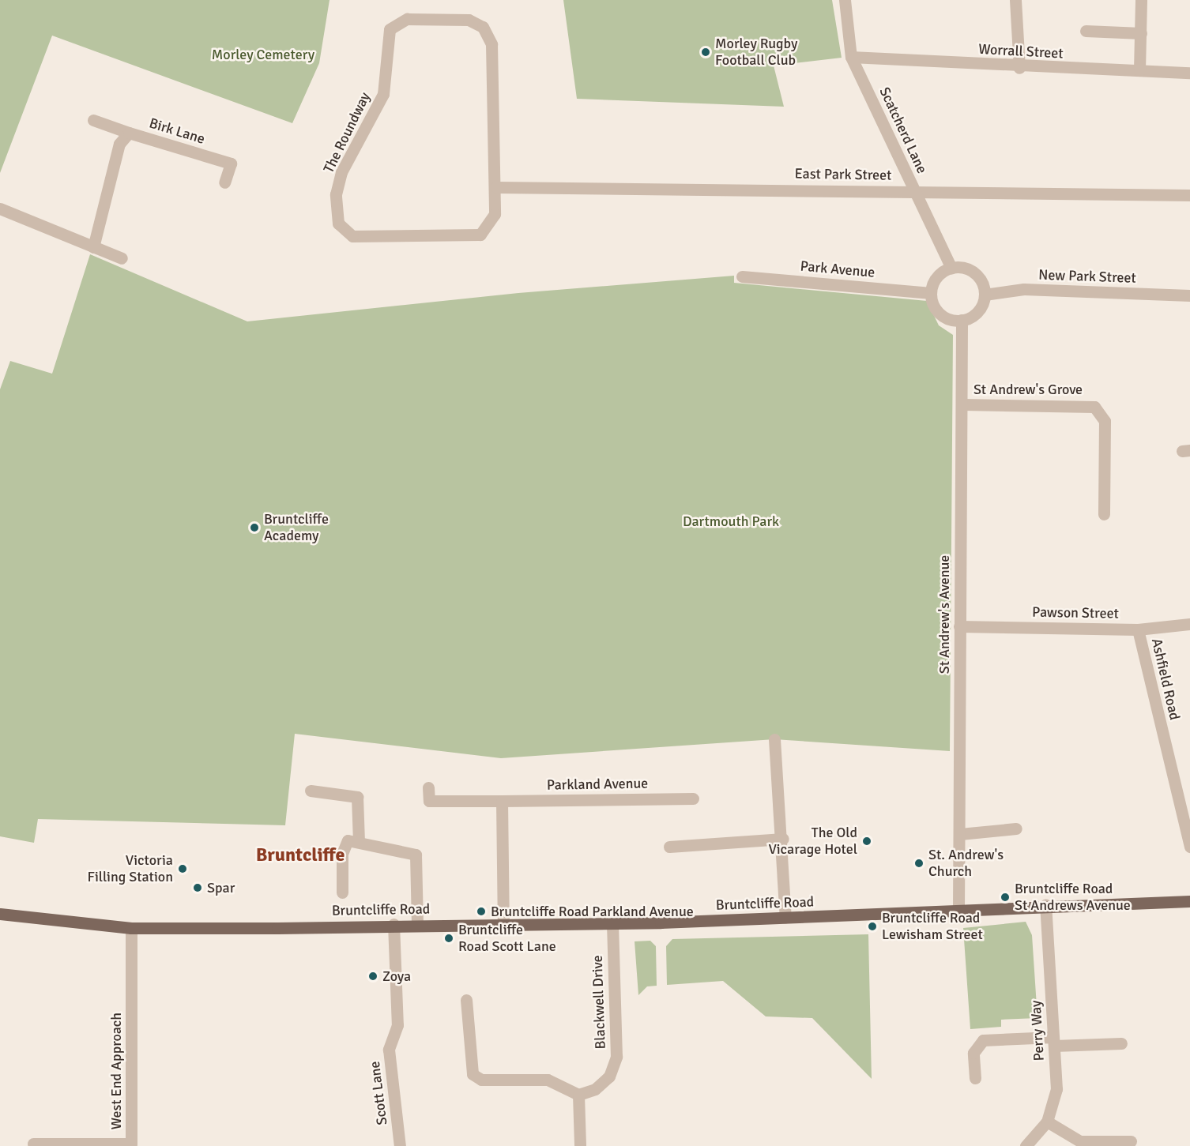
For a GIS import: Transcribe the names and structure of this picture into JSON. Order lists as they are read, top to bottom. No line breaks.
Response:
{"streets":{"main road":["Bruntcliffe Road"],"street":["Worrall Street","Scatcherd Lane","Birk Lane","The Roundway","East Park Street","Park Avenue","New Park Street","St Andrew's Grove","Pawson Street","St Andrew's Avenue","Ashfield Road","Parkland Avenue","Blackwell Drive","Perry Way","West End Approach","Scott Lane"]},"crossings":[["Worrall Street","Scatcherd Lane"],["Scatcherd Lane","East Park Street"],["Scatcherd Lane","Park Avenue"],["Scatcherd Lane","New Park Street"],["Scatcherd Lane","St Andrew's Avenue"],["The Roundway","East Park Street"],["Park Avenue","New Park Street"],["Park Avenue","St Andrew's Avenue"],["New Park Street","St Andrew's Avenue"],["St Andrew's Grove","St Andrew's Avenue"],["Pawson Street","St Andrew's Avenue"],["Pawson Street","Ashfield Road"],["St Andrew's Avenue","Bruntcliffe Road"],["Bruntcliffe Road","Blackwell Drive"],["Bruntcliffe Road","Perry Way"],["Bruntcliffe Road","West End Approach"],["Bruntcliffe Road","Scott Lane"]],"districts":["Bruntcliffe"],"parks":["Morley Cemetery","Dartmouth Park"],"places":["Morley Rugby Football Club","Bruntcliffe Academy","The Old Vicarage Hotel","St. Andrew's Church","Victoria Filling Station","Spar","Bruntcliffe Road St Andrews Avenue","Bruntcliffe Road Parkland Avenue","Bruntcliffe Road Lewisham Street","Bruntcliffe Road Scott Lane","Zoya"]}
